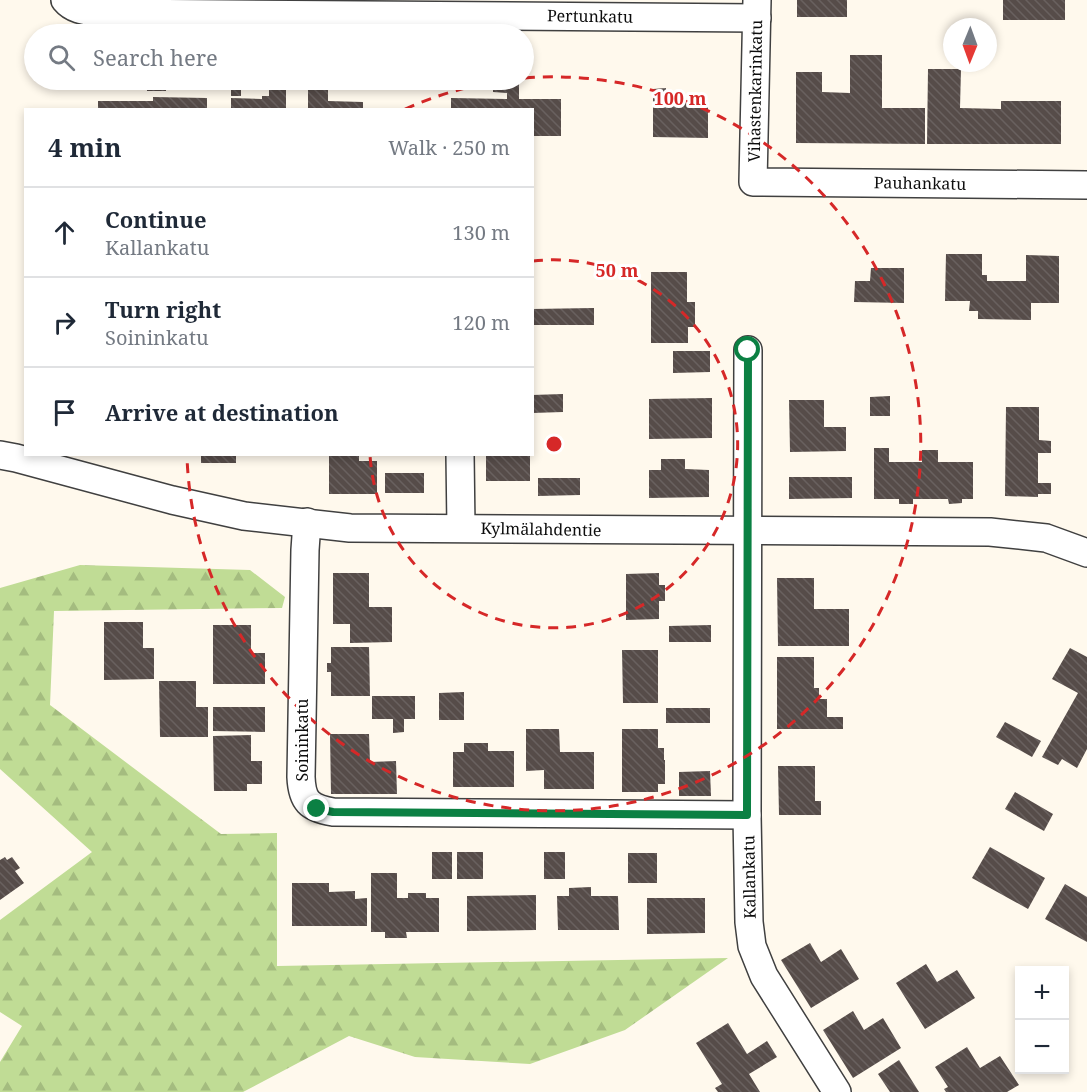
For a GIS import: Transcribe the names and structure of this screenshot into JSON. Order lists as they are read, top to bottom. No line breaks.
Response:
{"streets":{"street":["Pertunkatu","Vihastenkarinkatu","Pauhankatu","Kylmälahdentie","Soininkatu","Kallankatu"]},"crossings":[["Pertunkatu","Vihastenkarinkatu"],["Vihastenkarinkatu","Pauhankatu"],["Kylmälahdentie","Soininkatu"],["Kylmälahdentie","Kallankatu"],["Soininkatu","Kallankatu"]],"north":"bottom","page":{"search":"Search here","heading":["4 min","Walk · 250 m"],"list":[["Continue","Kallankatu","130 m"],["Turn right","Soininkatu","120 m"],"Arrive at destination"],"map_buttons":["+","−"]},"rings":["100 m","50 m"]}
